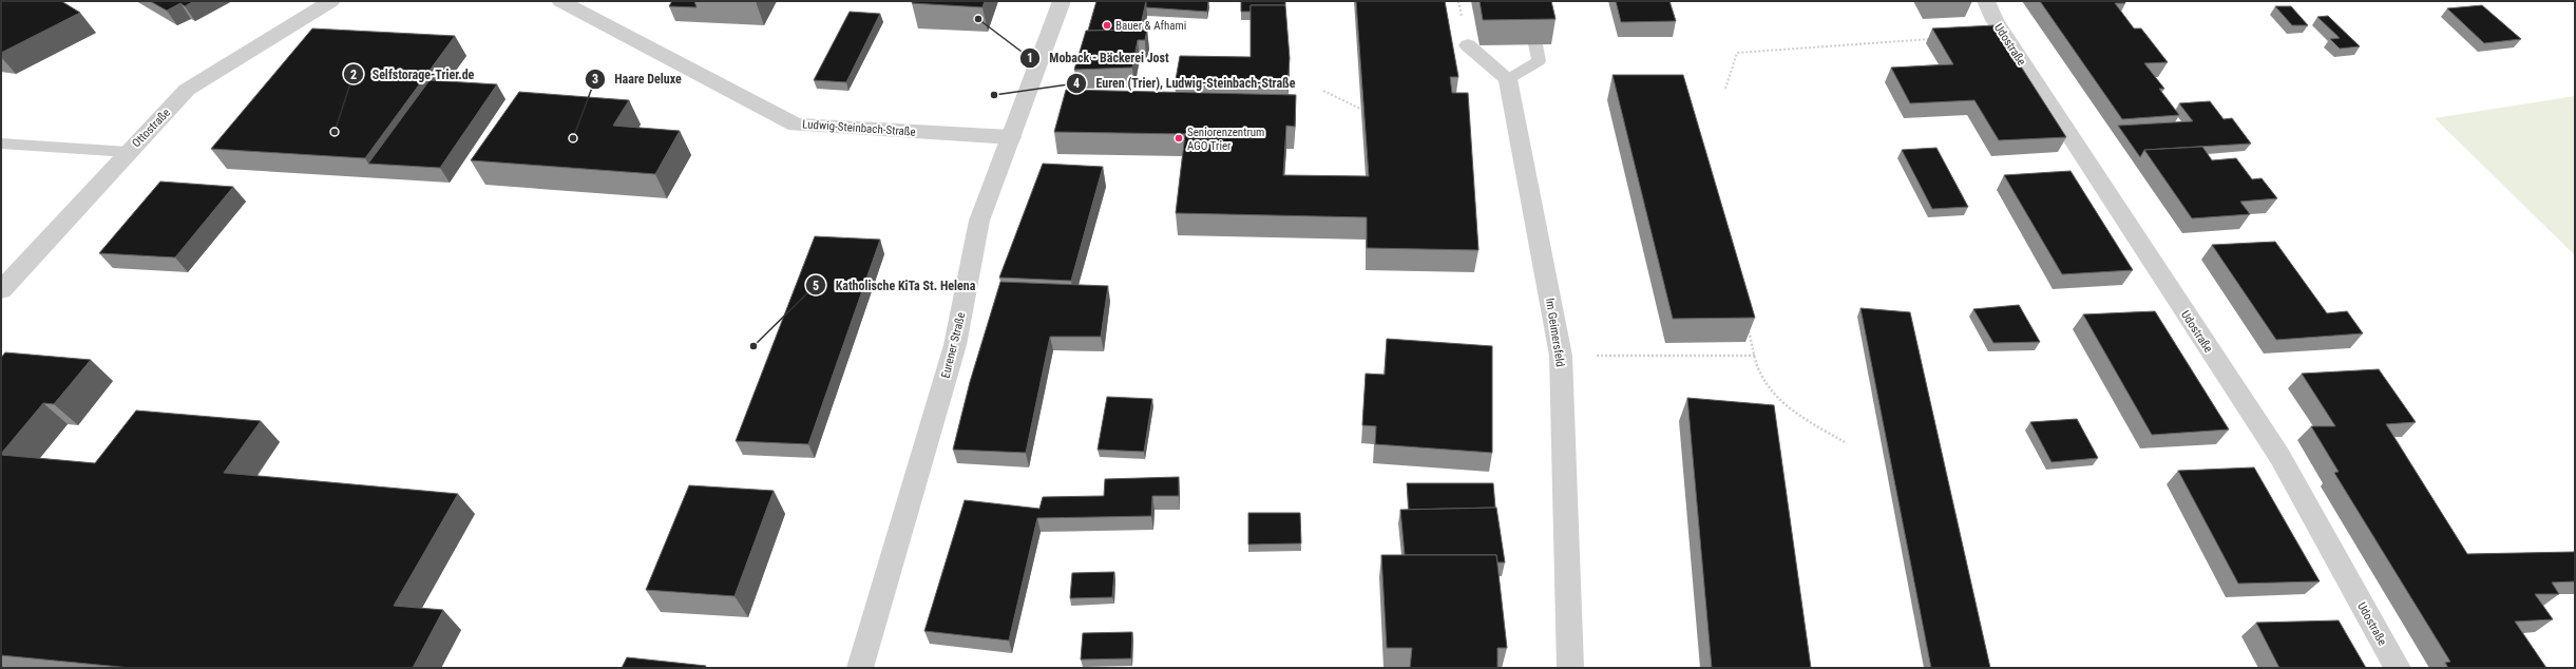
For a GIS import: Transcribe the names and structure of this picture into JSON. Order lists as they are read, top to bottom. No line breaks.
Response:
{"streets":{"street":["Udostraße","Ottostraße","Ludwig-Steinbach-Straße","Im Geimersfeld","Eurener Straße"]},"crossings":[["Ludwig-Steinbach-Straße","Eurener Straße"]],"places":["Moback - Bäckerei Jost","Bauer & Afhami","Euren (Trier), Ludwig-Steinbach-Straße","Selfstorage-Trier.de","Haare Deluxe","Seniorenzentrum AGO Trier","Katholische KiTa St. Helena"]}
